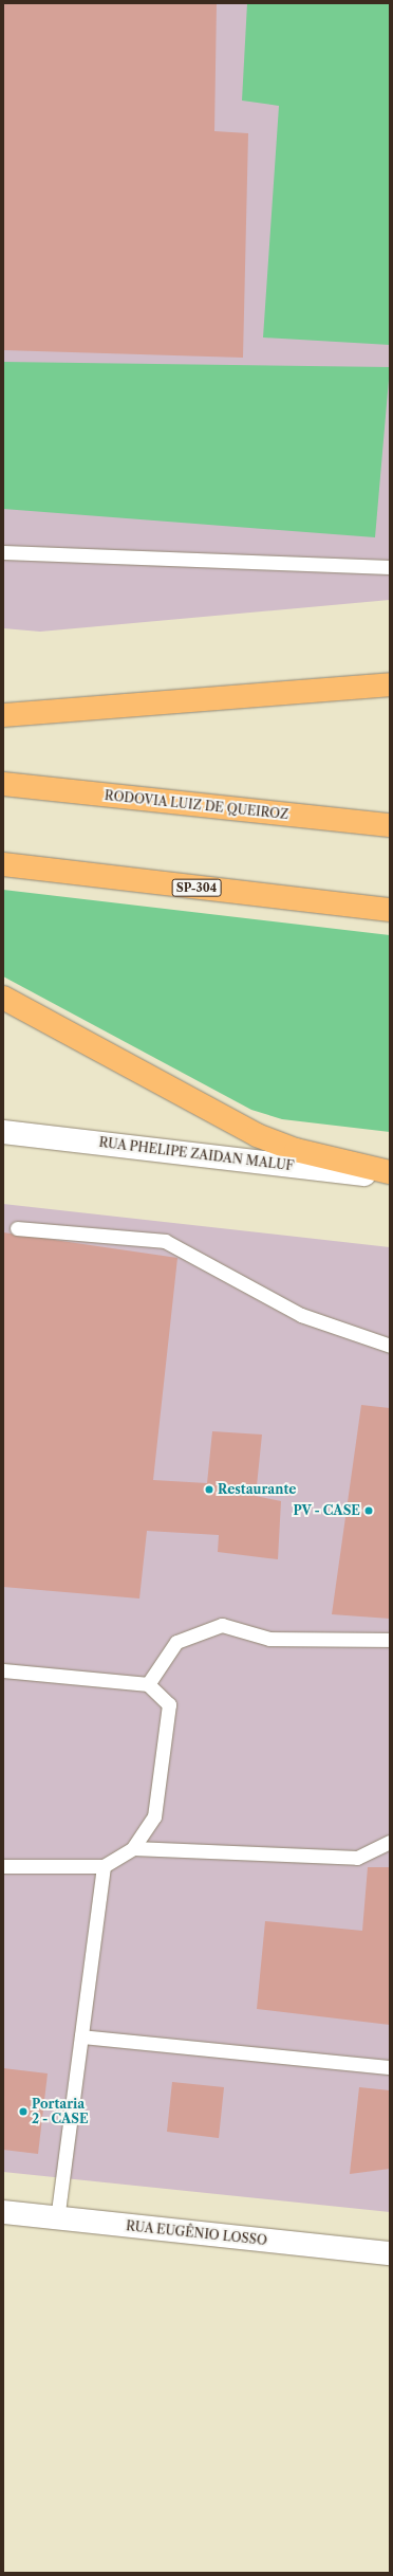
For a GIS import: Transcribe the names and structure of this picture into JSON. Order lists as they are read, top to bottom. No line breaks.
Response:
{"streets":{"highway":["RODOVIA LUIZ DE QUEIROZ","SP-304"],"street":["RUA PHELIPE ZAIDAN MALUF","RUA EUGÊNIO LOSSO"]},"places":["Restaurante","PV - CASE","Portaria 2 - CASE"]}
